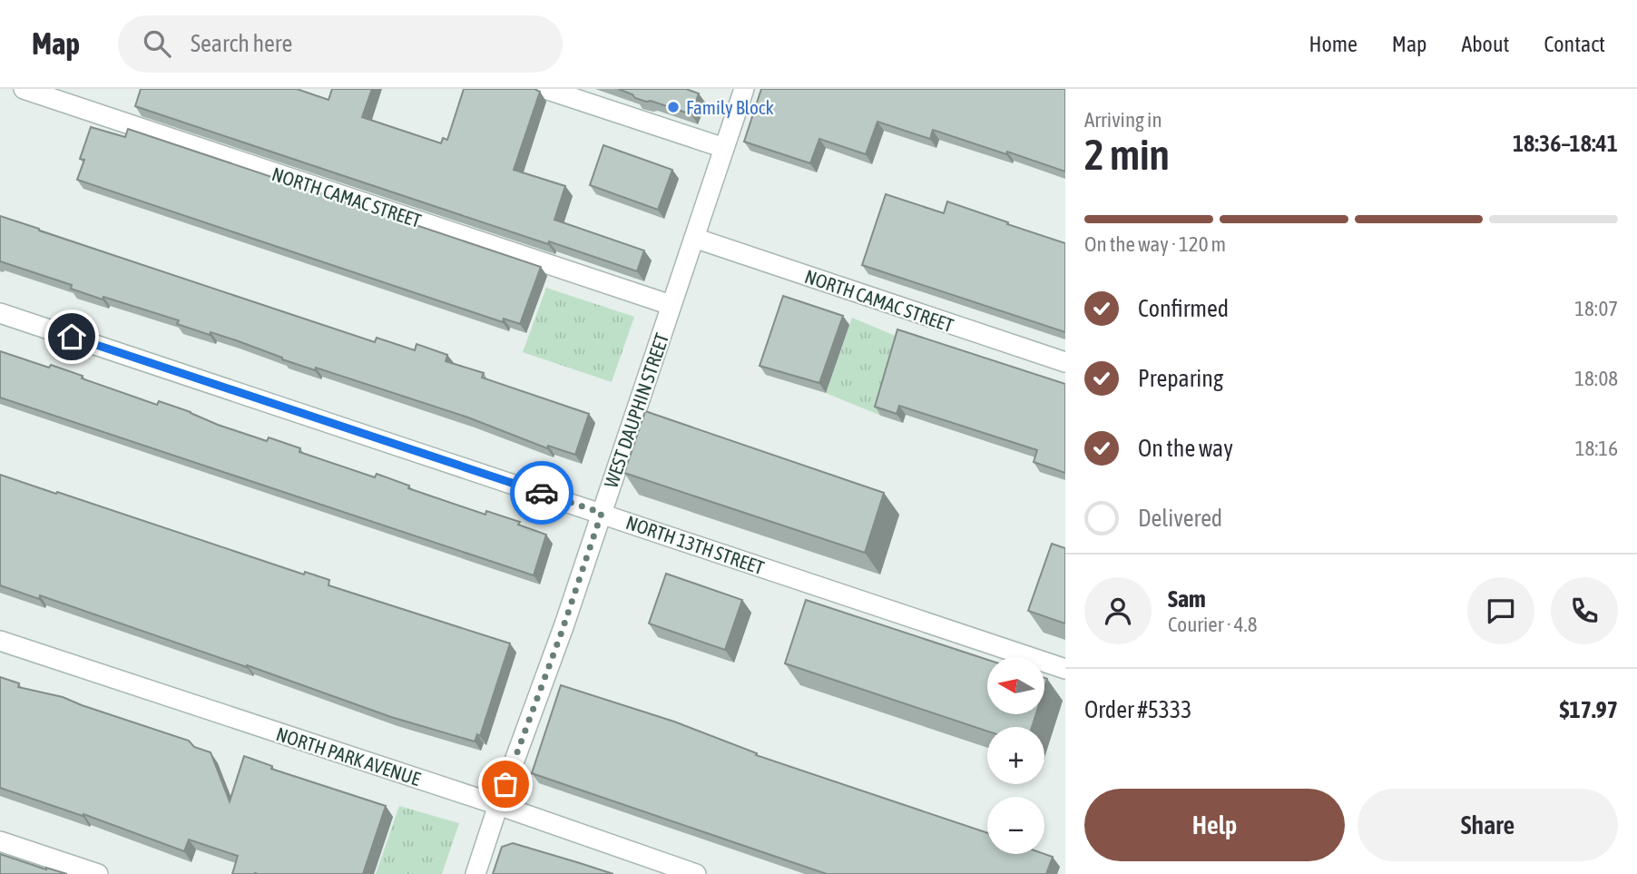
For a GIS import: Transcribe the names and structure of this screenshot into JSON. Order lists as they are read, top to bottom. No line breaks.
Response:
{"streets":{"street":["NORTH CAMAC STREET","WEST DAUPHIN STREET","NORTH 13TH STREET","NORTH PARK AVENUE"]},"crossings":[["NORTH CAMAC STREET","WEST DAUPHIN STREET"],["WEST DAUPHIN STREET","NORTH 13TH STREET"],["WEST DAUPHIN STREET","NORTH PARK AVENUE"]],"places":["Family Block"],"north":"left","page":{"header":"Map","search":"Search here","nav":["Home","Map","About","Contact"],"heading":["2 min","Arriving in","18:36–18:41"],"panel":["Sam","Courier · 4.8","Order #5333","$17.97"],"bar":"On the way · 120 m","list":[["Confirmed","18:07"],["Preparing","18:08"],["On the way","18:16"],"Delivered"],"map_buttons":["+","−"],"buttons":["Help","Share"]}}
